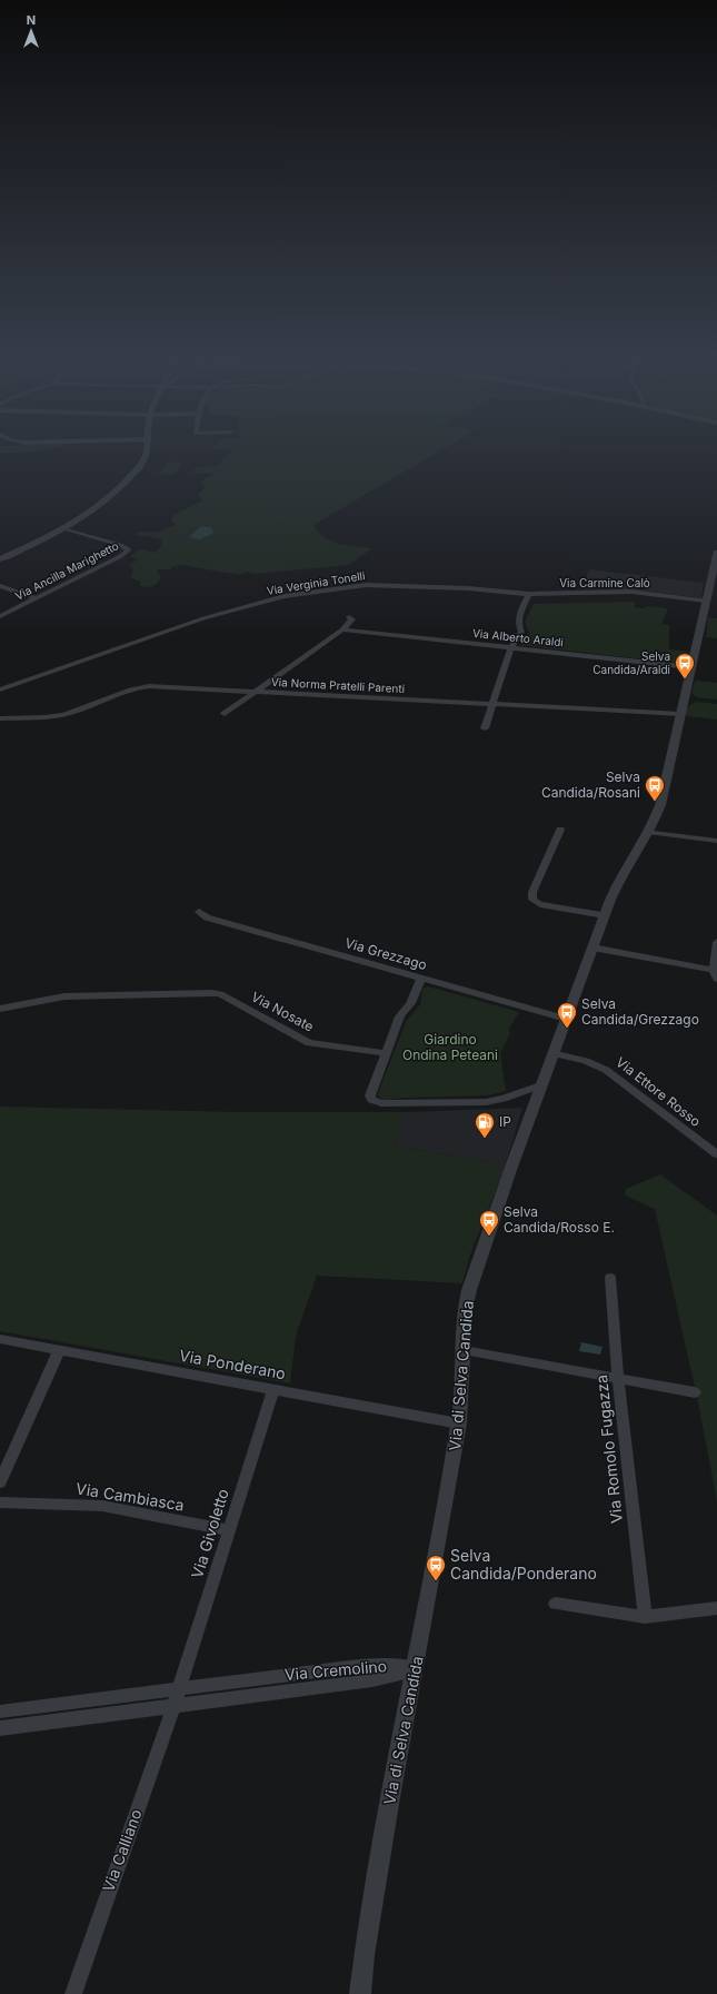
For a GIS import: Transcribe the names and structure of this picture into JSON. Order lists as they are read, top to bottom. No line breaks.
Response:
{"streets":{"street":["Via Ancilla Marighetto","Via Verginia Tonelli","Via Carmine Calò","Via Alberto Araldi","Via Norma Pratelli Parenti","Via Grezzago","Via Nosate","Via Ettore Rosso","Via Ponderano","Via di Selva Candida","Via Romolo Fugazza","Via Cambiasca","Via Givoletto","Via Cremolino","Via Calliano"]},"crossings":[["Via Verginia Tonelli","Via Carmine Calò"],["Via Carmine Calò","Via di Selva Candida"],["Via Alberto Araldi","Via di Selva Candida"],["Via Norma Pratelli Parenti","Via di Selva Candida"],["Via Grezzago","Via di Selva Candida"],["Via Ettore Rosso","Via di Selva Candida"],["Via Ponderano","Via di Selva Candida"],["Via Ponderano","Via Givoletto"],["Via di Selva Candida","Via Cremolino"],["Via Cambiasca","Via Givoletto"],["Via Givoletto","Via Cremolino"],["Via Givoletto","Via Calliano"],["Via Cremolino","Via Calliano"]],"parks":["Giardino Ondina Peteani"],"places":{"bus stop":["Selva Candida/Araldi","Selva Candida/Rosani","Selva Candida/Grezzago","Selva Candida/Rosso E.","Selva Candida/Ponderano"],"fuel station":["IP"]},"north":"top"}
